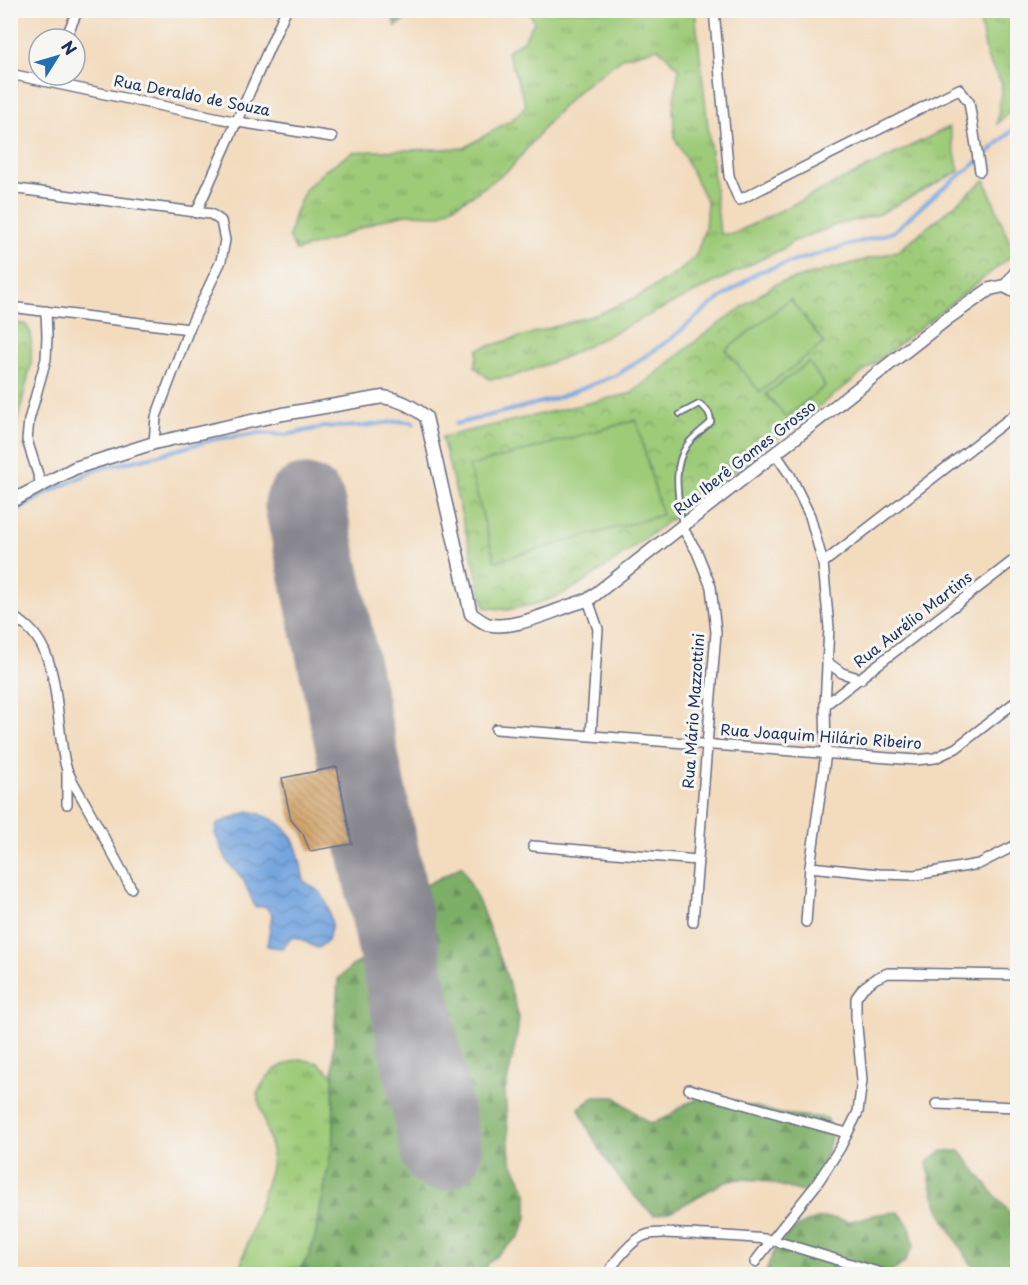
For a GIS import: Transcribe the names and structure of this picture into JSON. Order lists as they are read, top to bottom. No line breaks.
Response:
{"streets":{"street":["Rua Deraldo de Souza","Rua Iberê Gomes Grosso","Rua Aurélio Martins","Rua Mário Mazzottini","Rua Joaquim Hilário Ribeiro"]},"crossings":[["Rua Iberê Gomes Grosso","Rua Mário Mazzottini"],["Rua Mário Mazzottini","Rua Joaquim Hilário Ribeiro"]],"north":"top right"}
